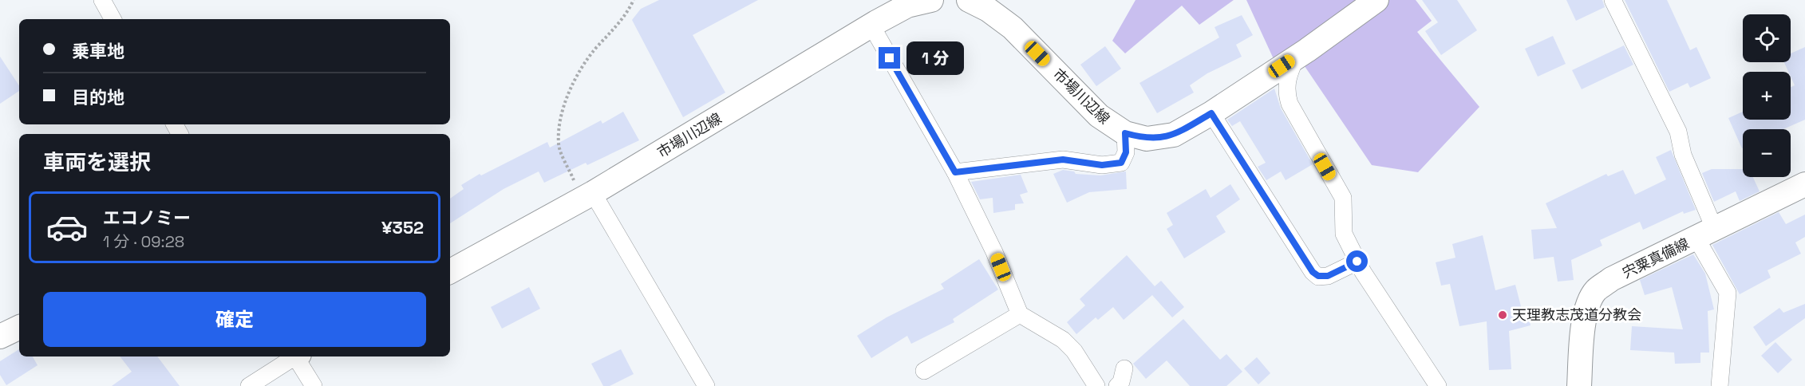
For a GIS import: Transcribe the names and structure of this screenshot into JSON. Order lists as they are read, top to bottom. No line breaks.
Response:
{"streets":{"main road":["市場川辺線","宍粟真備線"]},"places":["天理教志茂道分教会"],"page":{"map_buttons":["+","−"],"banner":["乗車地","目的地"],"bubble":"1 分","heading":"車両を選択","list":[{"name":"エコノミー","note":"1 分 · 09:28","value":"¥352"}],"buttons":"確定"}}
